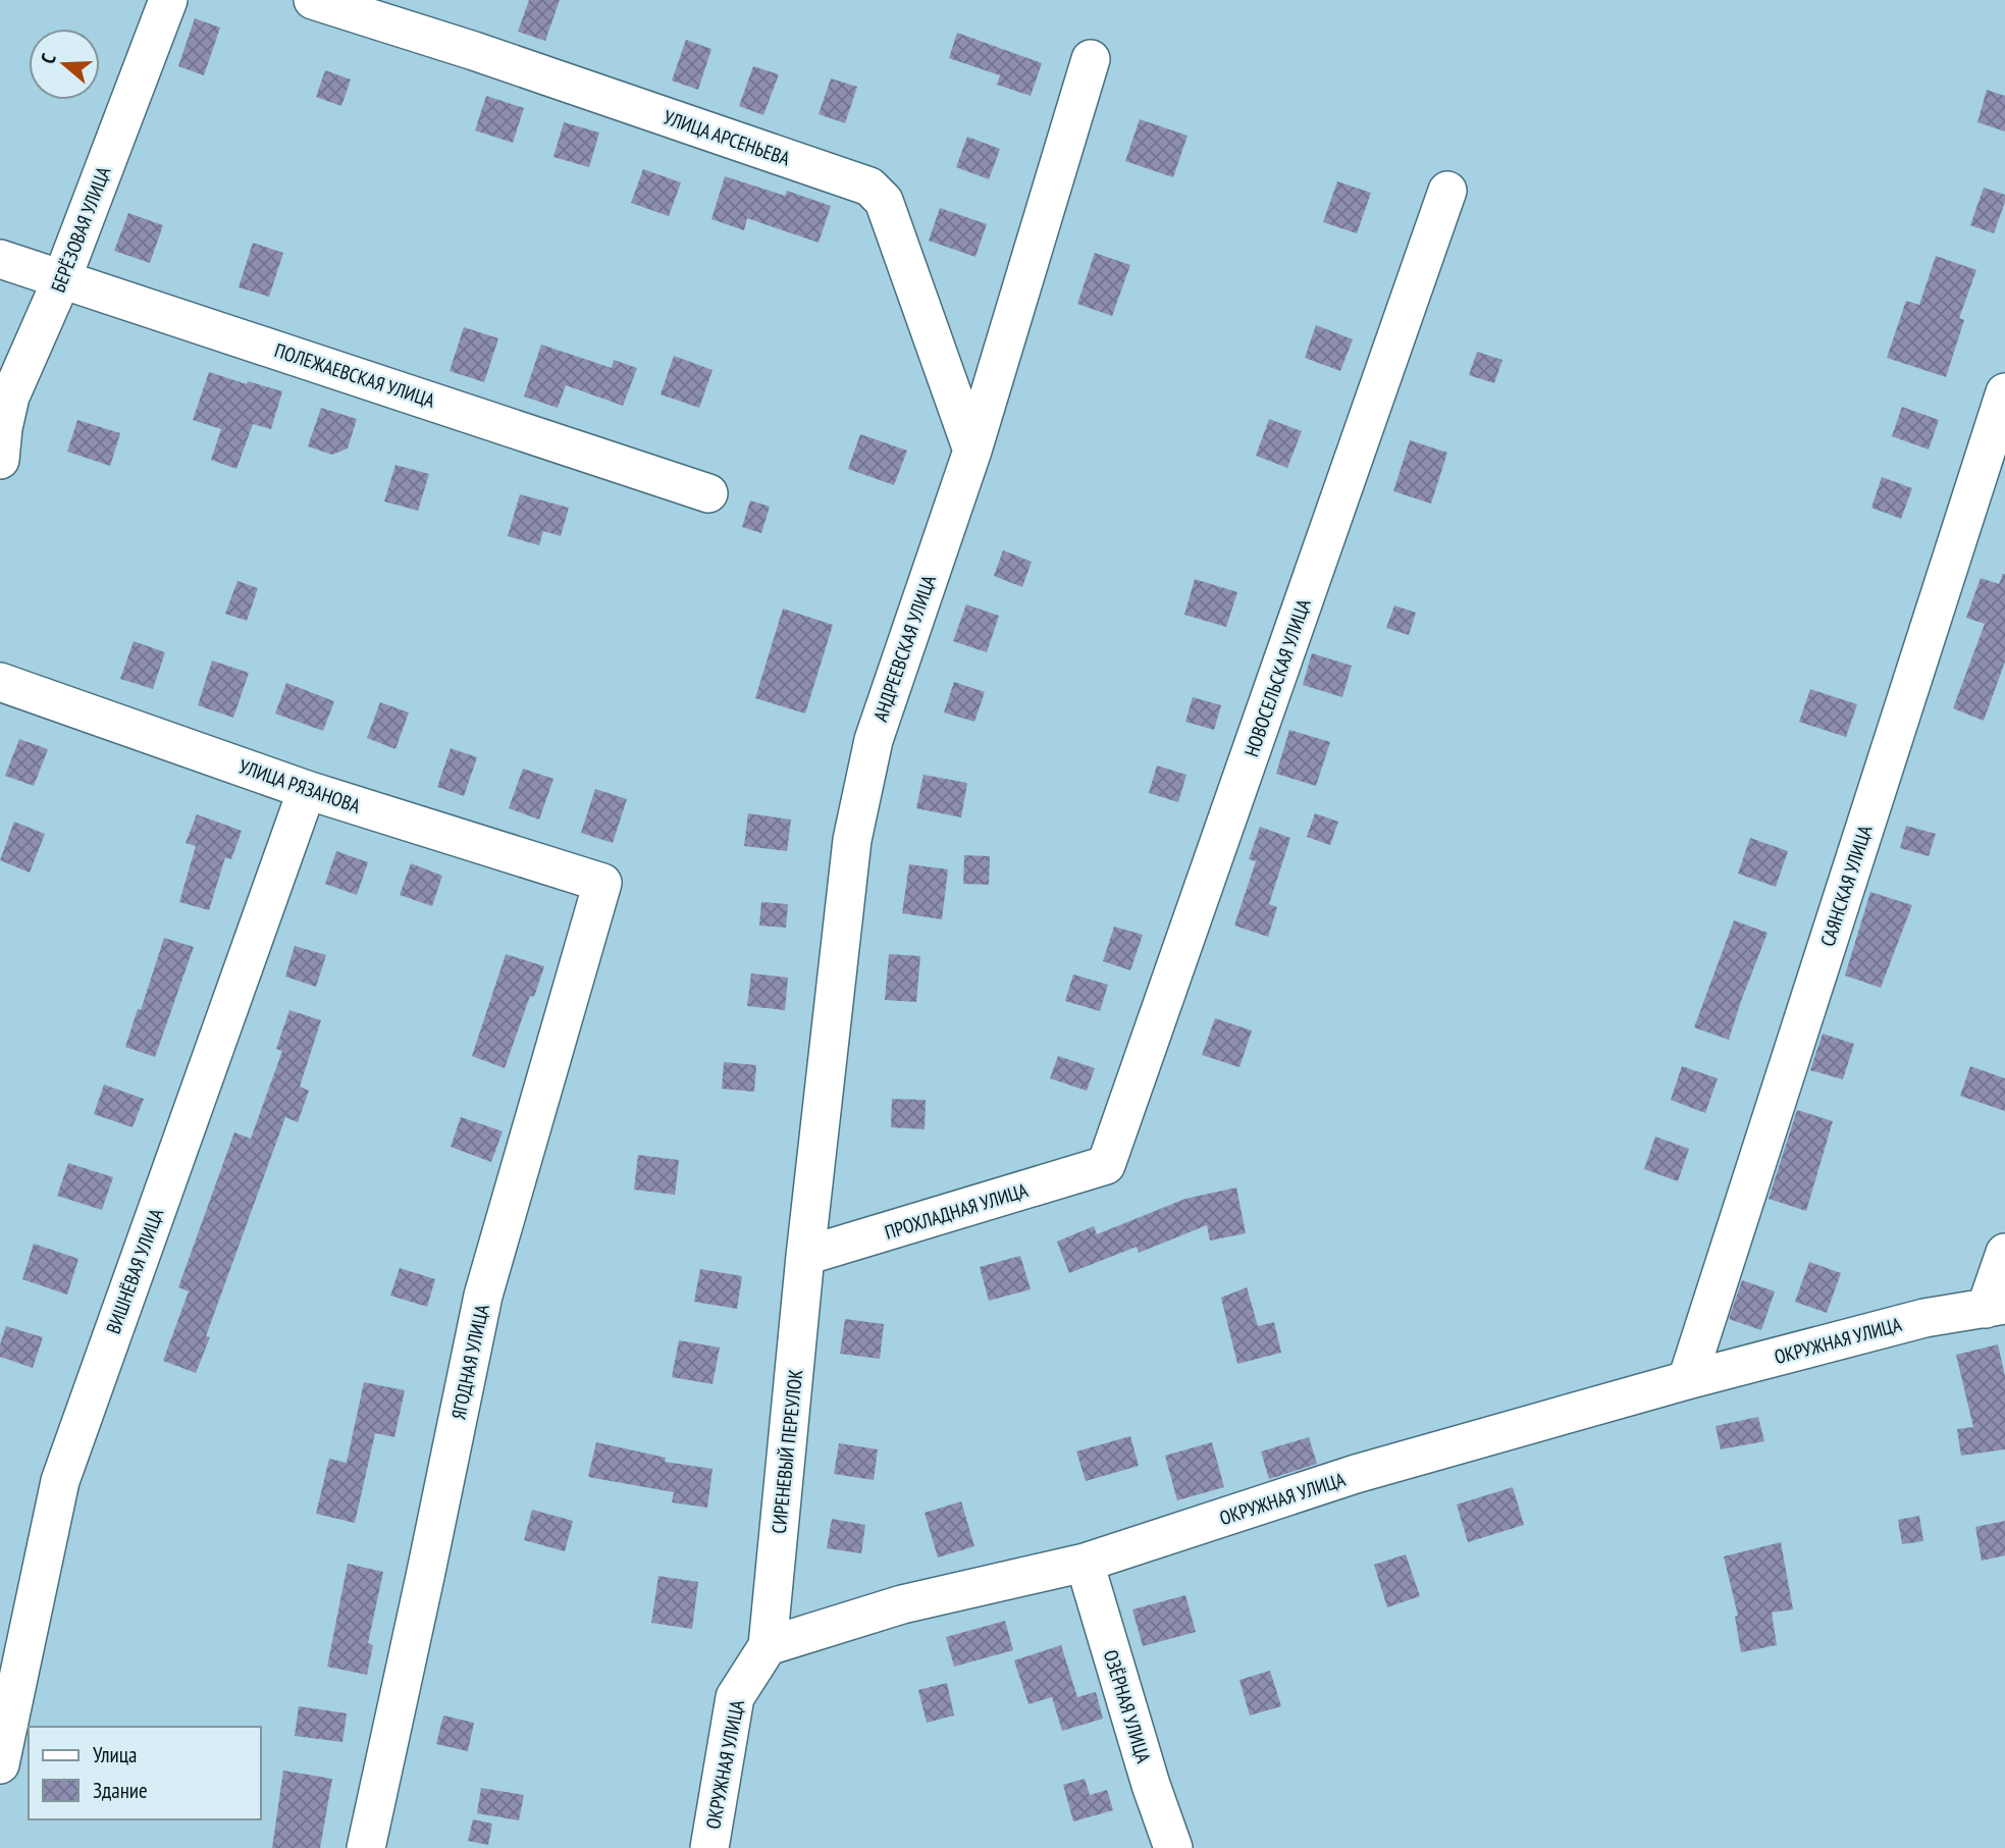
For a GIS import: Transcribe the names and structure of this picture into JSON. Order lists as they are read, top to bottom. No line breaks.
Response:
{"streets":{"street":["УЛИЦА АРСЕНЬЕВА","БЕРЁЗОВАЯ УЛИЦА","ПОЛЕЖАЕВСКАЯ УЛИЦА","АНДРЕЕВСКАЯ УЛИЦА","НОВОСЕЛЬСКАЯ УЛИЦА","УЛИЦА РЯЗАНОВА","САЯНСКАЯ УЛИЦА","ПРОХЛАДНАЯ УЛИЦА","ВИШНЁВАЯ УЛИЦА","ОКРУЖНАЯ УЛИЦА","ЯГОДНАЯ УЛИЦА","СИРЕНЕВЫЙ ПЕРЕУЛОК","ОЗЁРНАЯ УЛИЦА"]},"crossings":[["УЛИЦА АРСЕНЬЕВА","АНДРЕЕВСКАЯ УЛИЦА"],["БЕРЁЗОВАЯ УЛИЦА","ПОЛЕЖАЕВСКАЯ УЛИЦА"],["АНДРЕЕВСКАЯ УЛИЦА","ПРОХЛАДНАЯ УЛИЦА"],["АНДРЕЕВСКАЯ УЛИЦА","СИРЕНЕВЫЙ ПЕРЕУЛОК"],["НОВОСЕЛЬСКАЯ УЛИЦА","ПРОХЛАДНАЯ УЛИЦА"],["УЛИЦА РЯЗАНОВА","ВИШНЁВАЯ УЛИЦА"],["УЛИЦА РЯЗАНОВА","ЯГОДНАЯ УЛИЦА"],["САЯНСКАЯ УЛИЦА","ОКРУЖНАЯ УЛИЦА"],["ПРОХЛАДНАЯ УЛИЦА","СИРЕНЕВЫЙ ПЕРЕУЛОК"],["ОКРУЖНАЯ УЛИЦА","СИРЕНЕВЫЙ ПЕРЕУЛОК"],["ОКРУЖНАЯ УЛИЦА","ОЗЁРНАЯ УЛИЦА"]],"legend":["Улица","Здание"],"north":"left"}
